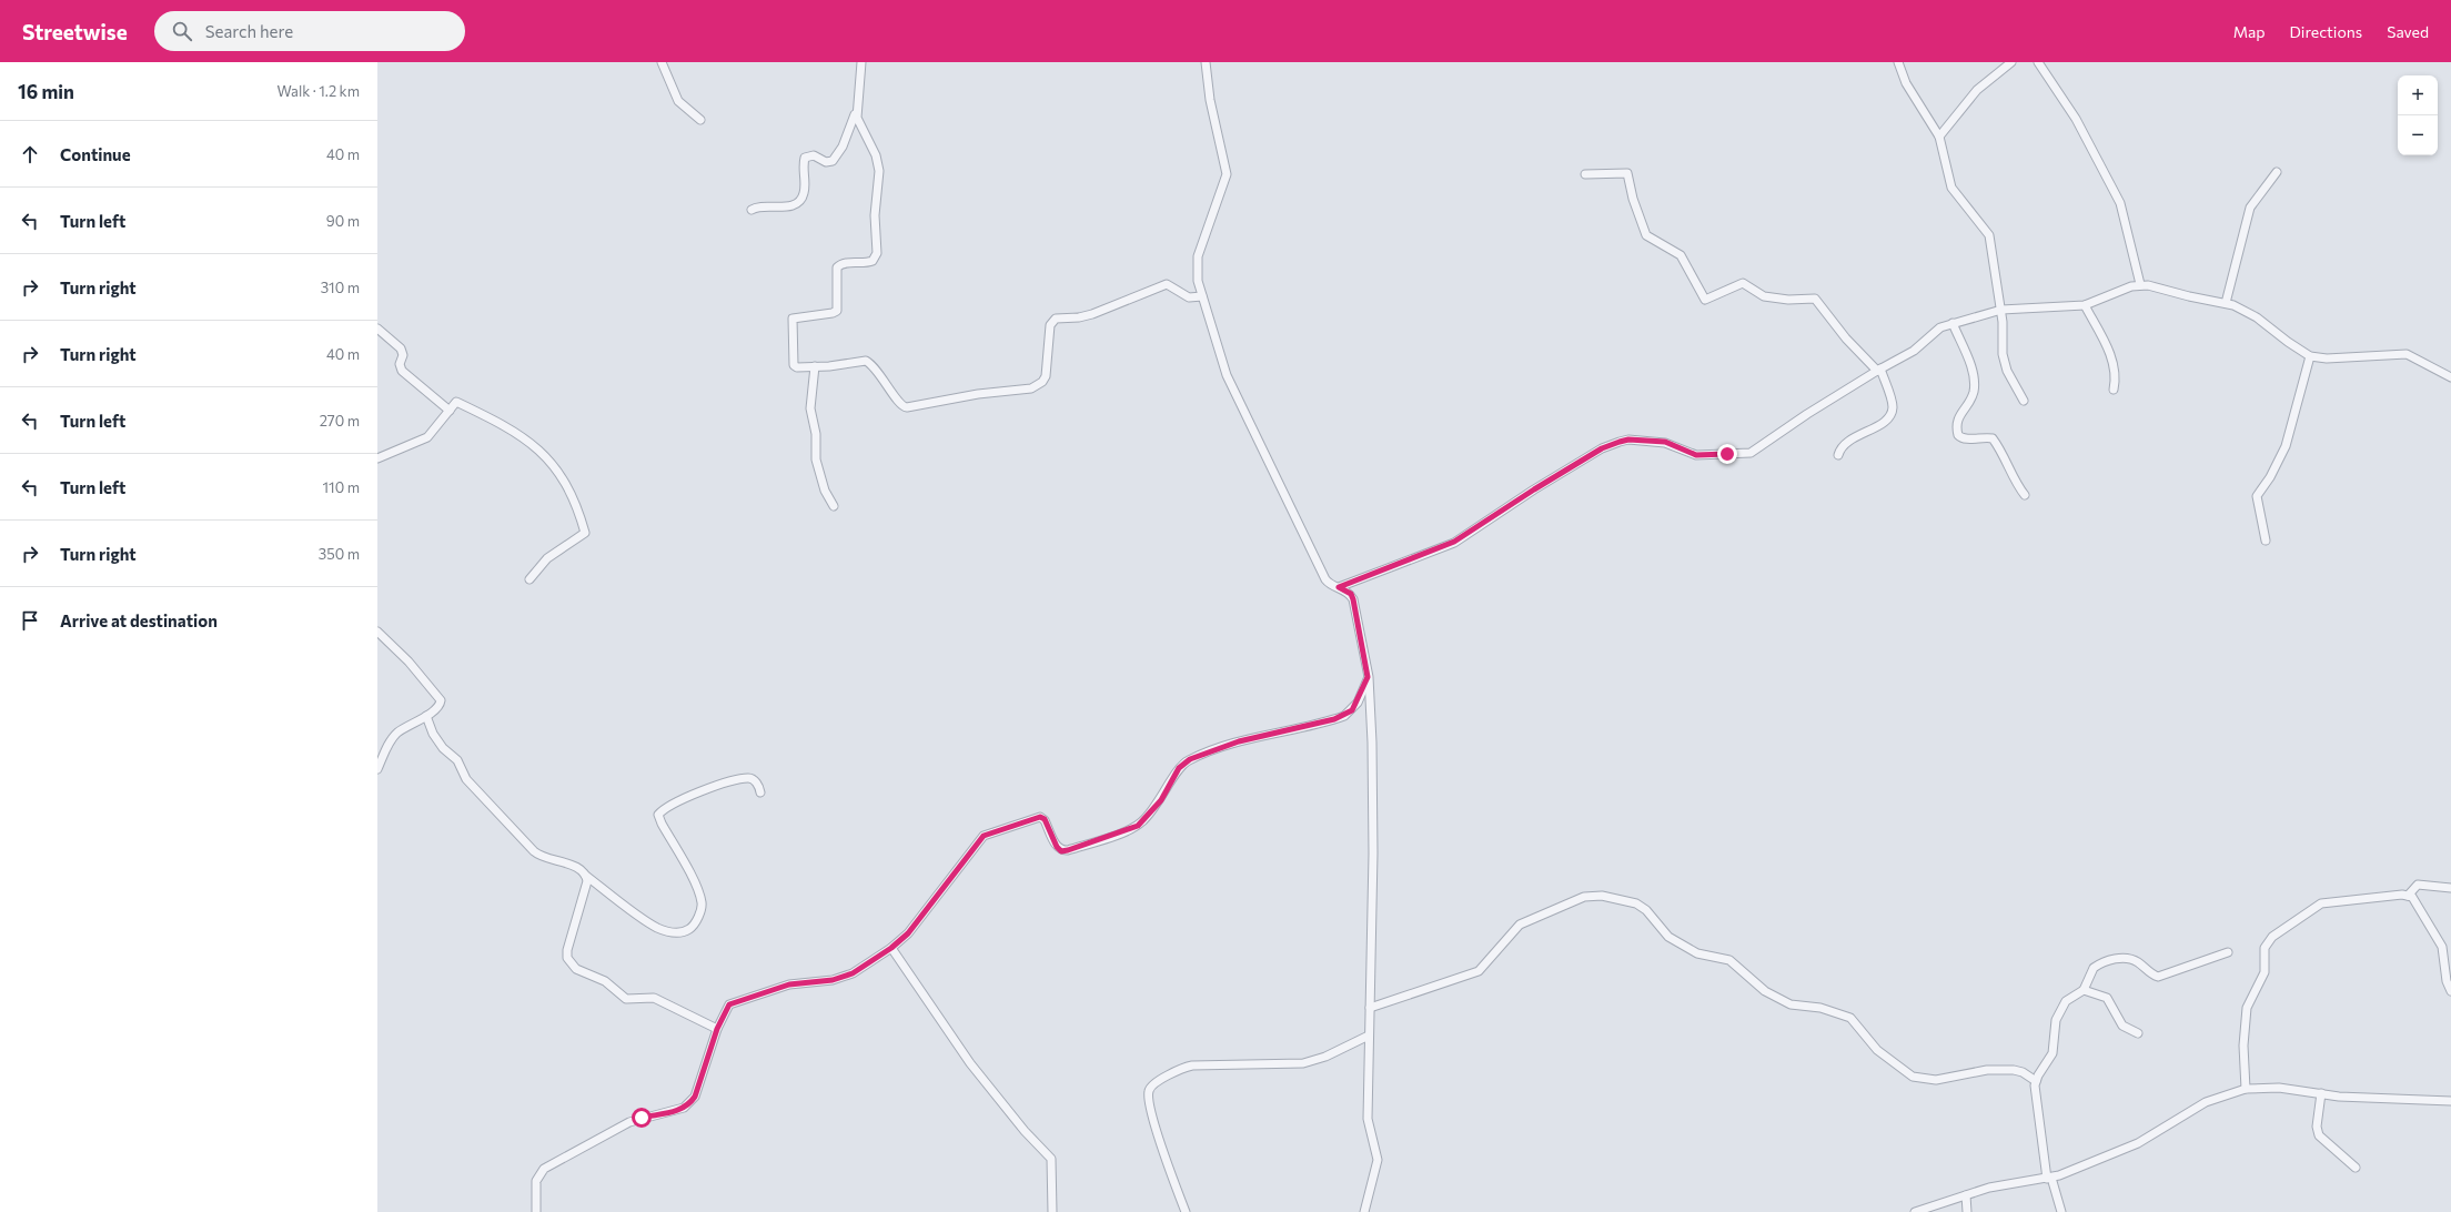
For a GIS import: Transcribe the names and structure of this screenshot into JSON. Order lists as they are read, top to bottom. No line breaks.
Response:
{"page":{"header":"Streetwise","search":"Search here","nav":["Map","Directions","Saved"],"heading":["16 min","Walk · 1.2 km"],"map_buttons":["+","−"],"list":[["Continue","40 m"],["Turn left","90 m"],["Turn right","310 m"],["Turn right","40 m"],["Turn left","270 m"],["Turn left","110 m"],["Turn right","350 m"],"Arrive at destination"]}}
